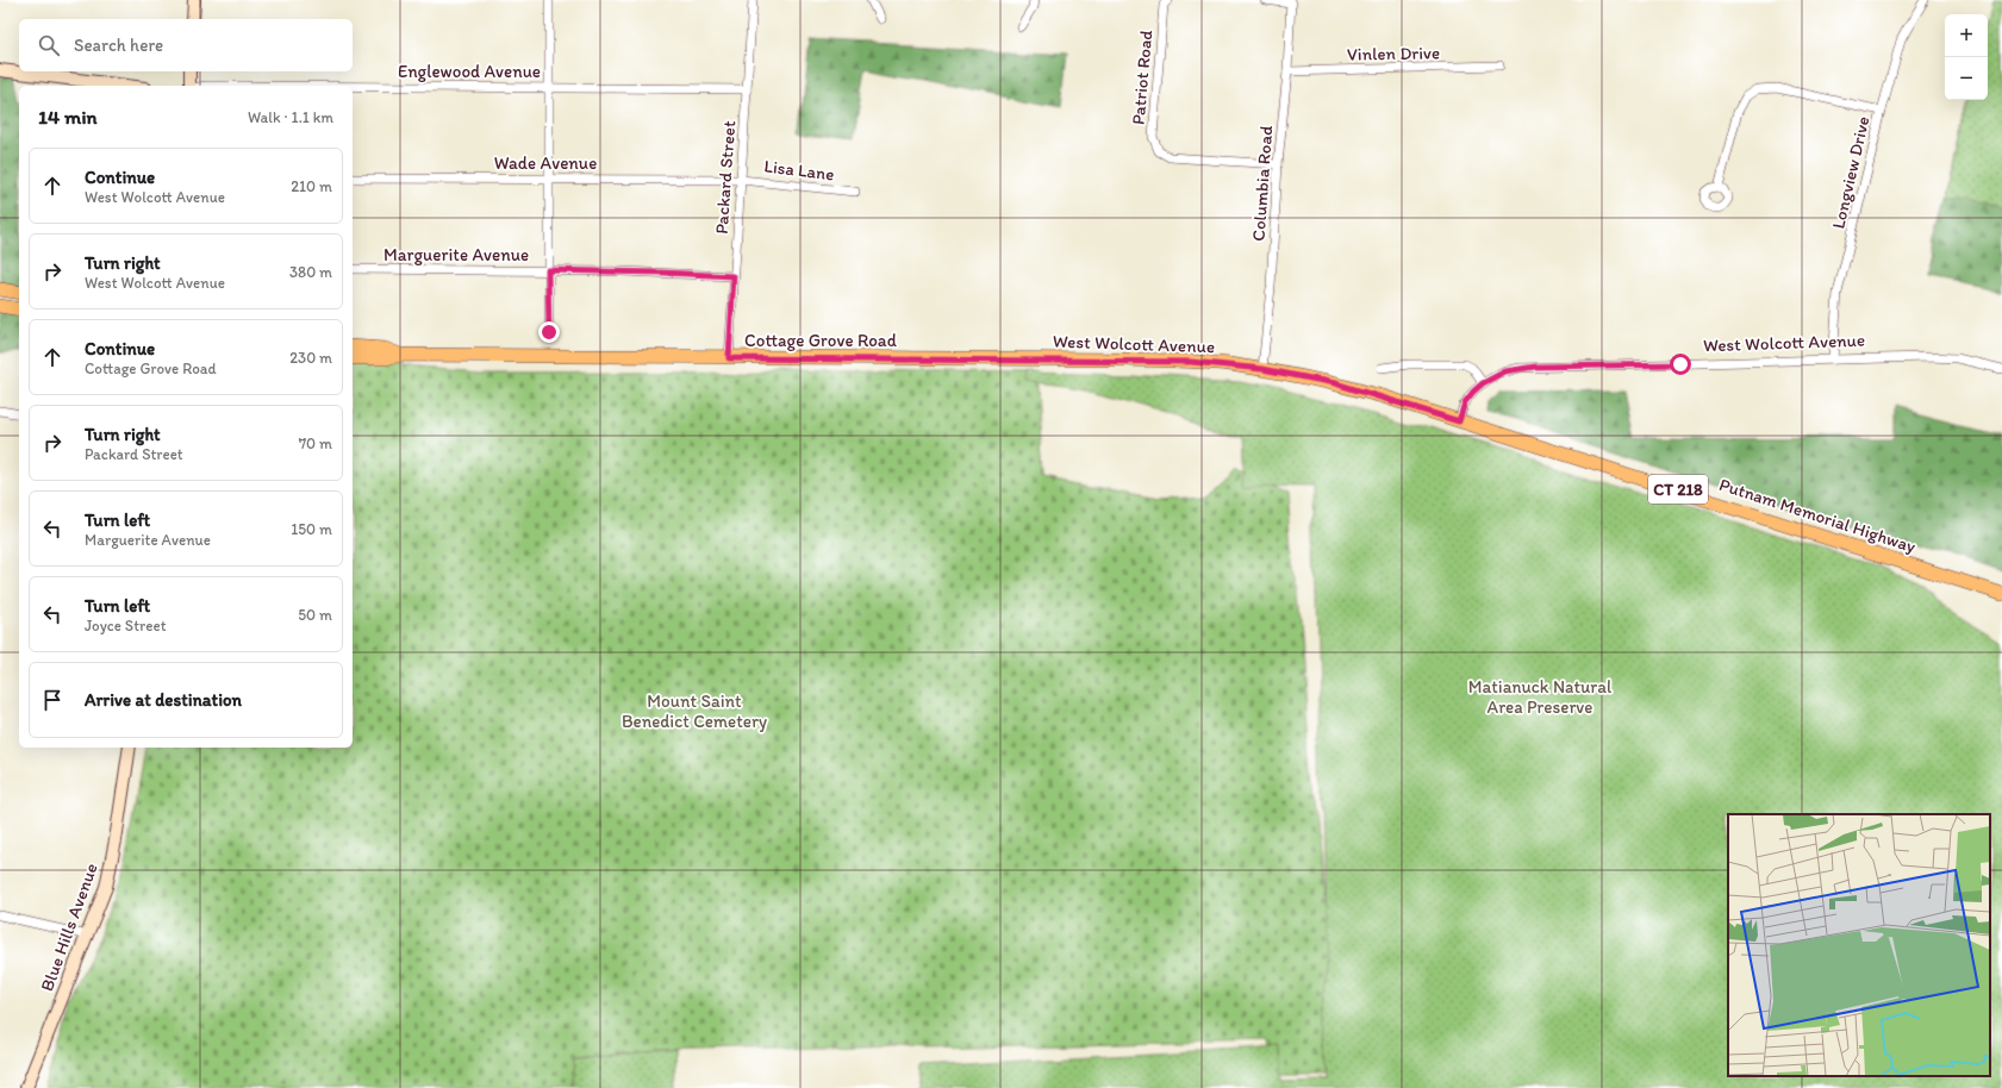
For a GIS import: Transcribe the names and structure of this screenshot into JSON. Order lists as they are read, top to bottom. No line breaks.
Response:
{"streets":{"main road":["Cottage Grove Road","West Wolcott Avenue","CT 218","Putnam Memorial Highway","Blue Hills Avenue"],"street":["Vinlen Drive","Englewood Avenue","Patriot Road","Wade Avenue","Lisa Lane","Longview Drive","Packard Street","Columbia Road","Marguerite Avenue"]},"crossings":[["Vinlen Drive","Columbia Road"],["Englewood Avenue","Packard Street"],["Patriot Road","Columbia Road"],["Wade Avenue","Lisa Lane"],["Wade Avenue","Packard Street"],["Lisa Lane","Packard Street"],["Longview Drive","West Wolcott Avenue"],["Packard Street","Marguerite Avenue"],["Packard Street","Cottage Grove Road"],["Columbia Road","West Wolcott Avenue"],["Cottage Grove Road","West Wolcott Avenue"],["West Wolcott Avenue","Putnam Memorial Highway"]],"parks":["Matianuck Natural Area Preserve","Mount Saint Benedict Cemetery"],"page":{"map_buttons":["+","−"],"search":"Search here","heading":["14 min","Walk · 1.1 km"],"list":[["Continue","West Wolcott Avenue","210 m"],["Turn right","West Wolcott Avenue","380 m"],["Continue","Cottage Grove Road","230 m"],["Turn right","Packard Street","70 m"],["Turn left","Marguerite Avenue","150 m"],["Turn left","Joyce Street","50 m"],"Arrive at destination"]}}
